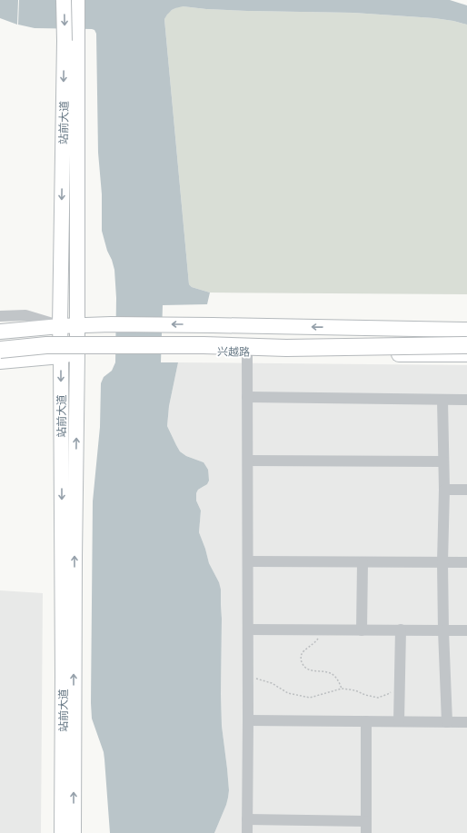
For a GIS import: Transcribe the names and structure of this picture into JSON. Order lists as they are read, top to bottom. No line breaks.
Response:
{"streets":{"main road":["站前大道","兴越路"]},"crossings":[["站前大道","兴越路"]]}
